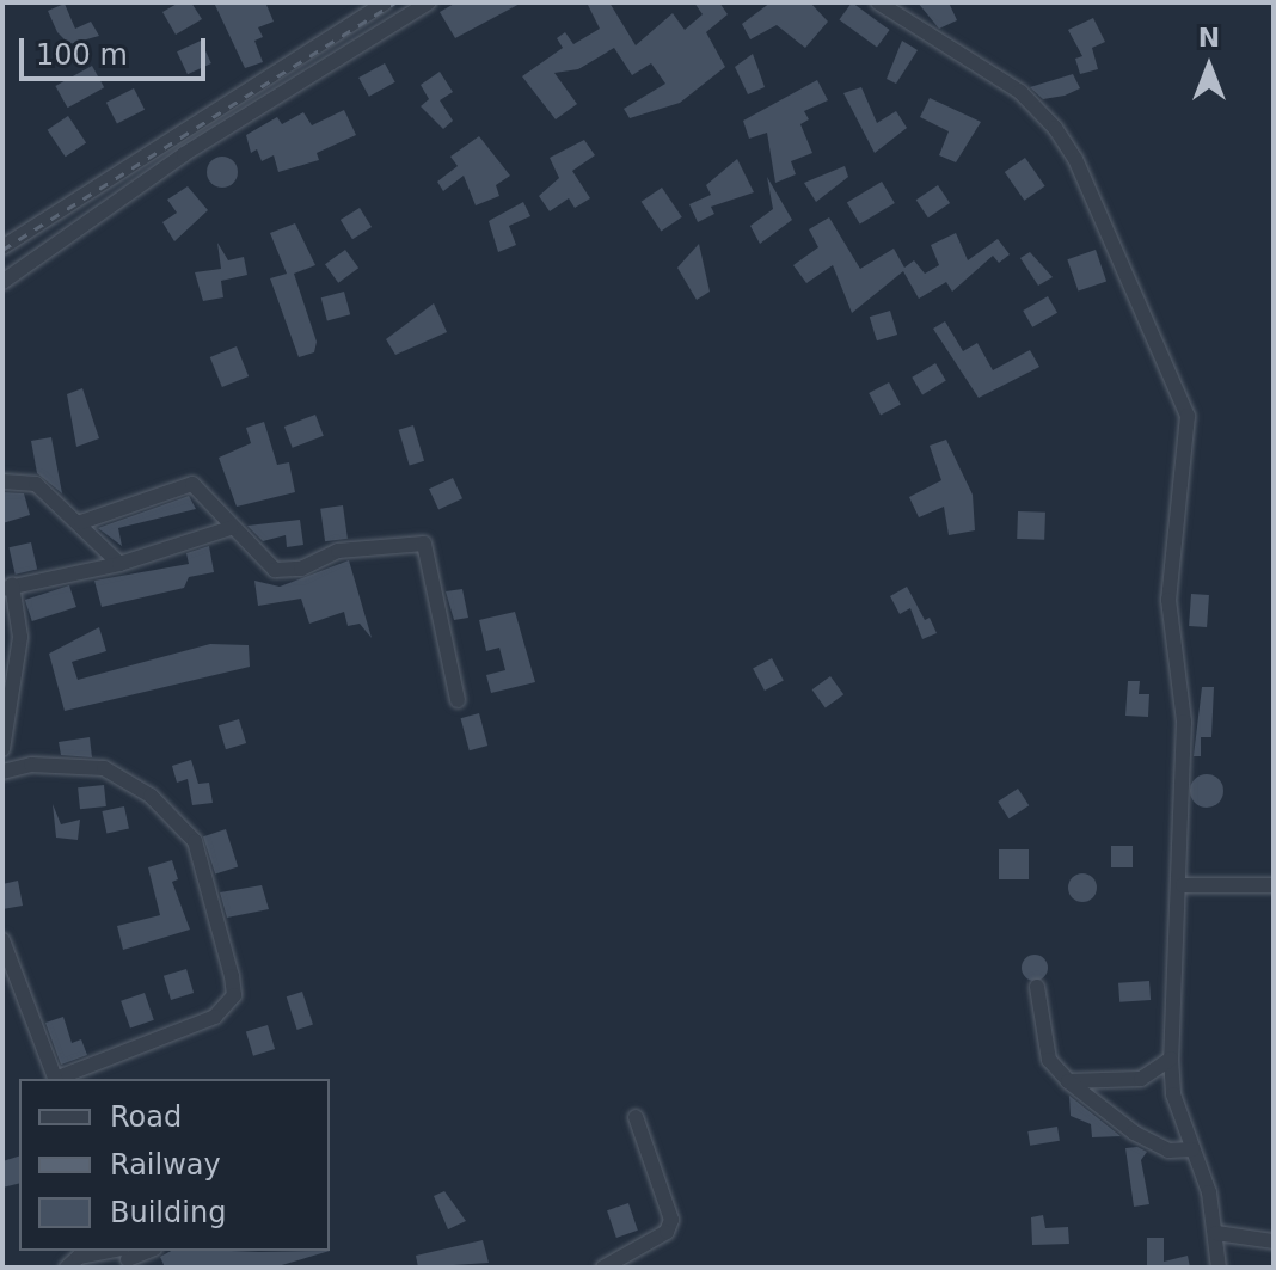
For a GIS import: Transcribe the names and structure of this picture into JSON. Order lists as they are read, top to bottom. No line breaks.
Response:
{"legend":["Road","Railway","Building"],"scale_bar":"100 m","north":"top"}
